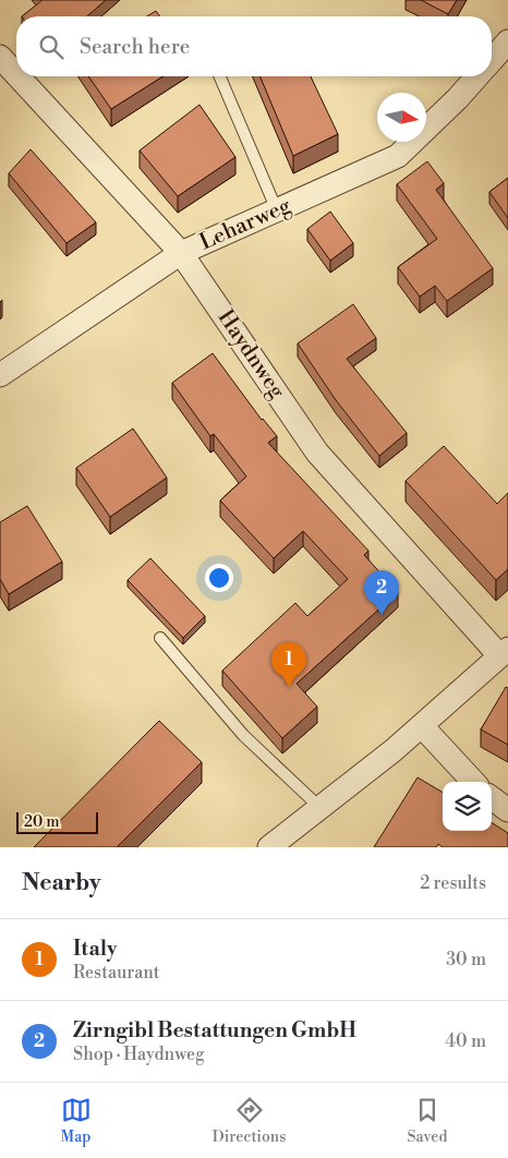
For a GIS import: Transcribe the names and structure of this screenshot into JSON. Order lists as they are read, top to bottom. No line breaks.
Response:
{"streets":{"street":["Leharweg","Haydnweg"]},"crossings":[["Leharweg","Haydnweg"]],"scale_bar":"20 m","north":"right","page":{"search":"Search here","pins":["2","1"],"scale":"20 m","heading":["Nearby","2 results"],"list":[{"mark":"1","name":"Italy","note":"Restaurant","value":"30 m"},{"mark":"2","name":"Zirngibl Bestattungen GmbH","note":"Shop · Haydnweg","value":"40 m"}],"nav":["Map","Directions","Saved"]}}
